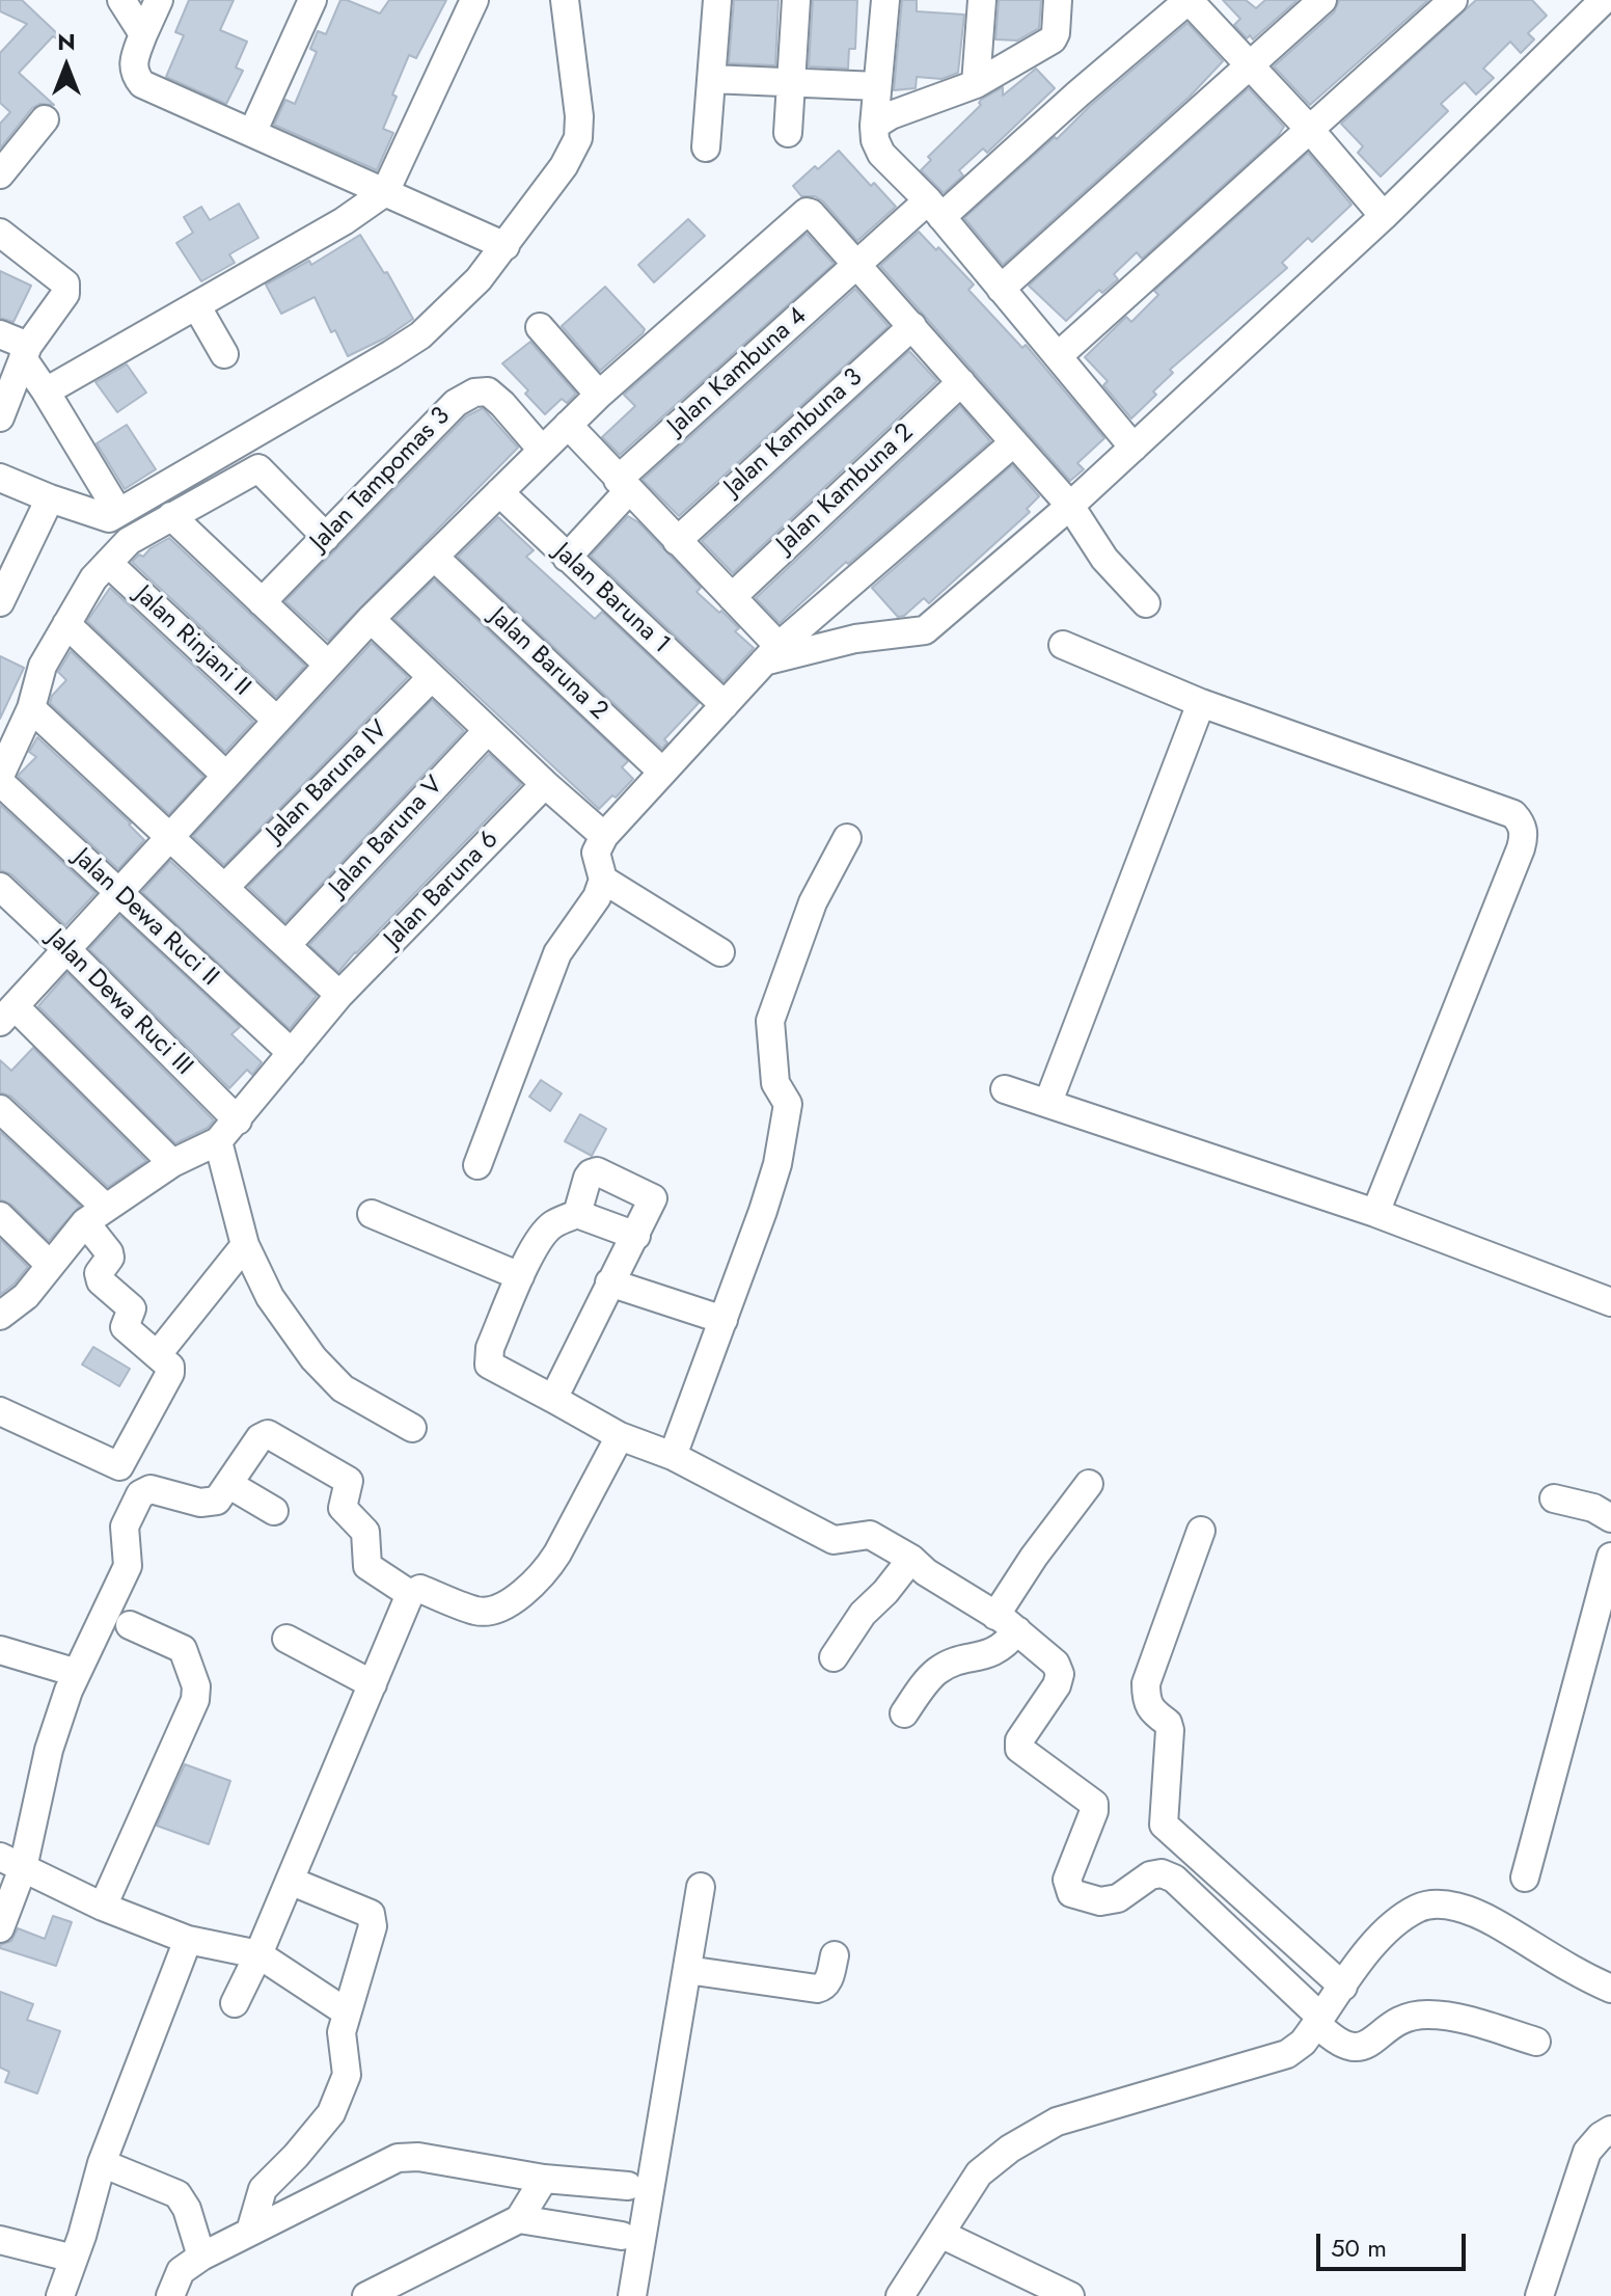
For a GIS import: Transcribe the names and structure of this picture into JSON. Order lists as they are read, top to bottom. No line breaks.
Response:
{"streets":{"street":["Jalan Kambuna 4","Jalan Kambuna 3","Jalan Tampomas 3","Jalan Kambuna 2","Jalan Baruna 1","Jalan Rinjani II","Jalan Baruna 2","Jalan Baruna IV","Jalan Baruna V","Jalan Baruna 6","Jalan Dewa Ruci II","Jalan Dewa Ruci III"]},"crossings":[["Jalan Kambuna 4","Jalan Baruna 1"],["Jalan Baruna 6","Jalan Dewa Ruci II"],["Jalan Baruna 6","Jalan Dewa Ruci III"]],"scale_bar":"50 m","north":"top"}
